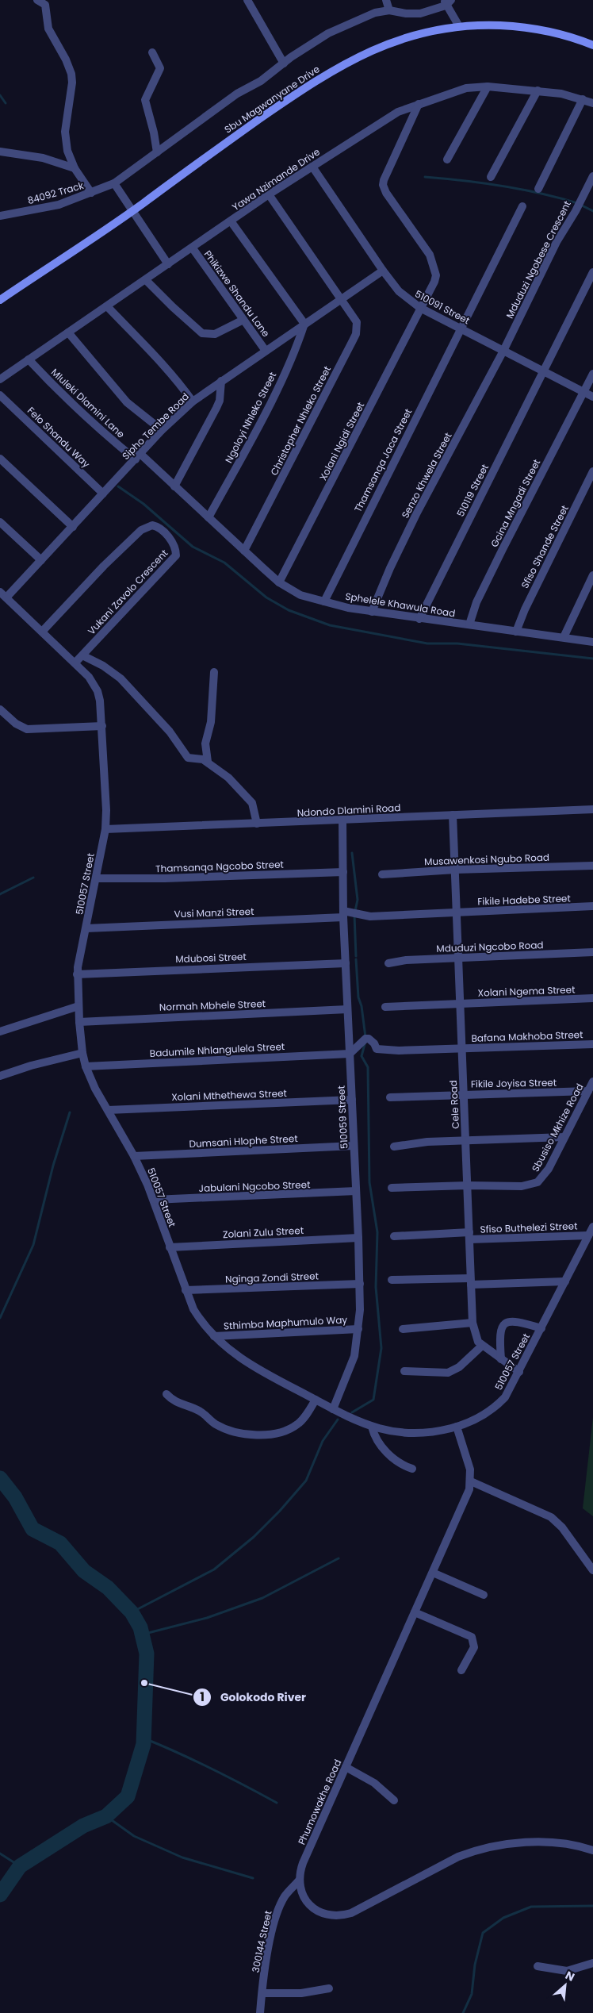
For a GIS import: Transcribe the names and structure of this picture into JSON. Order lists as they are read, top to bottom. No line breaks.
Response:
{"streets":{"main road":["Sbu Magwanyane Drive"],"street":["Yawa Nzimande Drive","84092 Track","Mduduzi Ngobese Crescent","Phikizwe Shandu Lane","510091 Street","Mluleki Dlamini Lane","Ngoloyi Nhleko Street","Christopher Nhleko Street","Sipho Tembe Road","Felo Shandu Way","Xolani Ngidi Street","Thamsanqa Jaca Street","Senzo Khwela Street","510119 Street","Gcina Mngadi Street","Sfiso Shande Street","Vukani Zavolo Crescent","Sphelele Khawula Road","Ndondo Dlamini Road","Musawenkosi Ngubo Road","Thamsanqa Ngcobo Street","510057 Street","Fikile Hadebe Street","Vusi Manzi Street","Mduduzi Ngcobo Road","Mdubosi Street","Xolani Ngema Street","Normah Mbhele Street","Bafana Makhoba Street","Badumile Nhlangulela Street","Fikile Joyisa Street","Xolani Mthethewa Street","Cele Road","510059 Street","Sbusiso Mkhize Road","Dumsani Hlophe Street","Jabulani Ngcobo Street","Sfiso Buthelezi Street","Zolani Zulu Street","Nginga Zondi Street","Sthimba Maphumulo Way","Phumowakhe Road","300144 Street"]},"crossings":[["Yawa Nzimande Drive","Phikizwe Shandu Lane"],["Yawa Nzimande Drive","510091 Street"],["Yawa Nzimande Drive","Mluleki Dlamini Lane"],["Yawa Nzimande Drive","Christopher Nhleko Street"],["Yawa Nzimande Drive","Xolani Ngidi Street"],["Mduduzi Ngobese Crescent","510091 Street"],["Mduduzi Ngobese Crescent","Senzo Khwela Street"],["Phikizwe Shandu Lane","Sipho Tembe Road"],["510091 Street","Sipho Tembe Road"],["510091 Street","Xolani Ngidi Street"],["510091 Street","Thamsanqa Jaca Street"],["510091 Street","Senzo Khwela Street"],["510091 Street","510119 Street"],["510091 Street","Gcina Mngadi Street"],["Mluleki Dlamini Lane","Sipho Tembe Road"],["Mluleki Dlamini Lane","Sphelele Khawula Road"],["Ngoloyi Nhleko Street","Sipho Tembe Road"],["Ngoloyi Nhleko Street","Sphelele Khawula Road"],["Christopher Nhleko Street","Sipho Tembe Road"],["Christopher Nhleko Street","Sphelele Khawula Road"],["Sipho Tembe Road","Felo Shandu Way"],["Sipho Tembe Road","Sphelele Khawula Road"],["Sipho Tembe Road","510057 Street"],["Xolani Ngidi Street","Sphelele Khawula Road"],["Thamsanqa Jaca Street","Sphelele Khawula Road"],["Senzo Khwela Street","Sphelele Khawula Road"],["510119 Street","Sphelele Khawula Road"],["Gcina Mngadi Street","Sphelele Khawula Road"],["Sfiso Shande Street","Sphelele Khawula Road"],["Vukani Zavolo Crescent","510057 Street"],["Ndondo Dlamini Road","510057 Street"],["Ndondo Dlamini Road","Cele Road"],["Ndondo Dlamini Road","510059 Street"],["Musawenkosi Ngubo Road","Cele Road"],["Thamsanqa Ngcobo Street","510057 Street"],["Thamsanqa Ngcobo Street","510059 Street"],["510057 Street","Vusi Manzi Street"],["510057 Street","Mdubosi Street"],["510057 Street","Normah Mbhele Street"],["510057 Street","Badumile Nhlangulela Street"],["510057 Street","Xolani Mthethewa Street"],["510057 Street","Cele Road"],["510057 Street","510059 Street"],["510057 Street","Dumsani Hlophe Street"],["510057 Street","Jabulani Ngcobo Street"],["510057 Street","Sfiso Buthelezi Street"],["510057 Street","Zolani Zulu Street"],["510057 Street","Nginga Zondi Street"],["510057 Street","Sthimba Maphumulo Way"],["510057 Street","Phumowakhe Road"],["Fikile Hadebe Street","Cele Road"],["Vusi Manzi Street","510059 Street"],["Mduduzi Ngcobo Road","Cele Road"],["Mdubosi Street","510059 Street"],["Xolani Ngema Street","Cele Road"],["Normah Mbhele Street","510059 Street"],["Bafana Makhoba Street","Badumile Nhlangulela Street"],["Bafana Makhoba Street","Cele Road"],["Bafana Makhoba Street","510059 Street"],["Badumile Nhlangulela Street","510059 Street"],["Fikile Joyisa Street","Cele Road"],["Fikile Joyisa Street","Sbusiso Mkhize Road"],["Xolani Mthethewa Street","510059 Street"],["Cele Road","Sbusiso Mkhize Road"],["Cele Road","Sfiso Buthelezi Street"],["510059 Street","Dumsani Hlophe Street"],["510059 Street","Jabulani Ngcobo Street"],["510059 Street","Zolani Zulu Street"],["510059 Street","Nginga Zondi Street"],["510059 Street","Sthimba Maphumulo Way"],["Phumowakhe Road","300144 Street"]],"places":["Golokodo River"],"north":"top right"}
